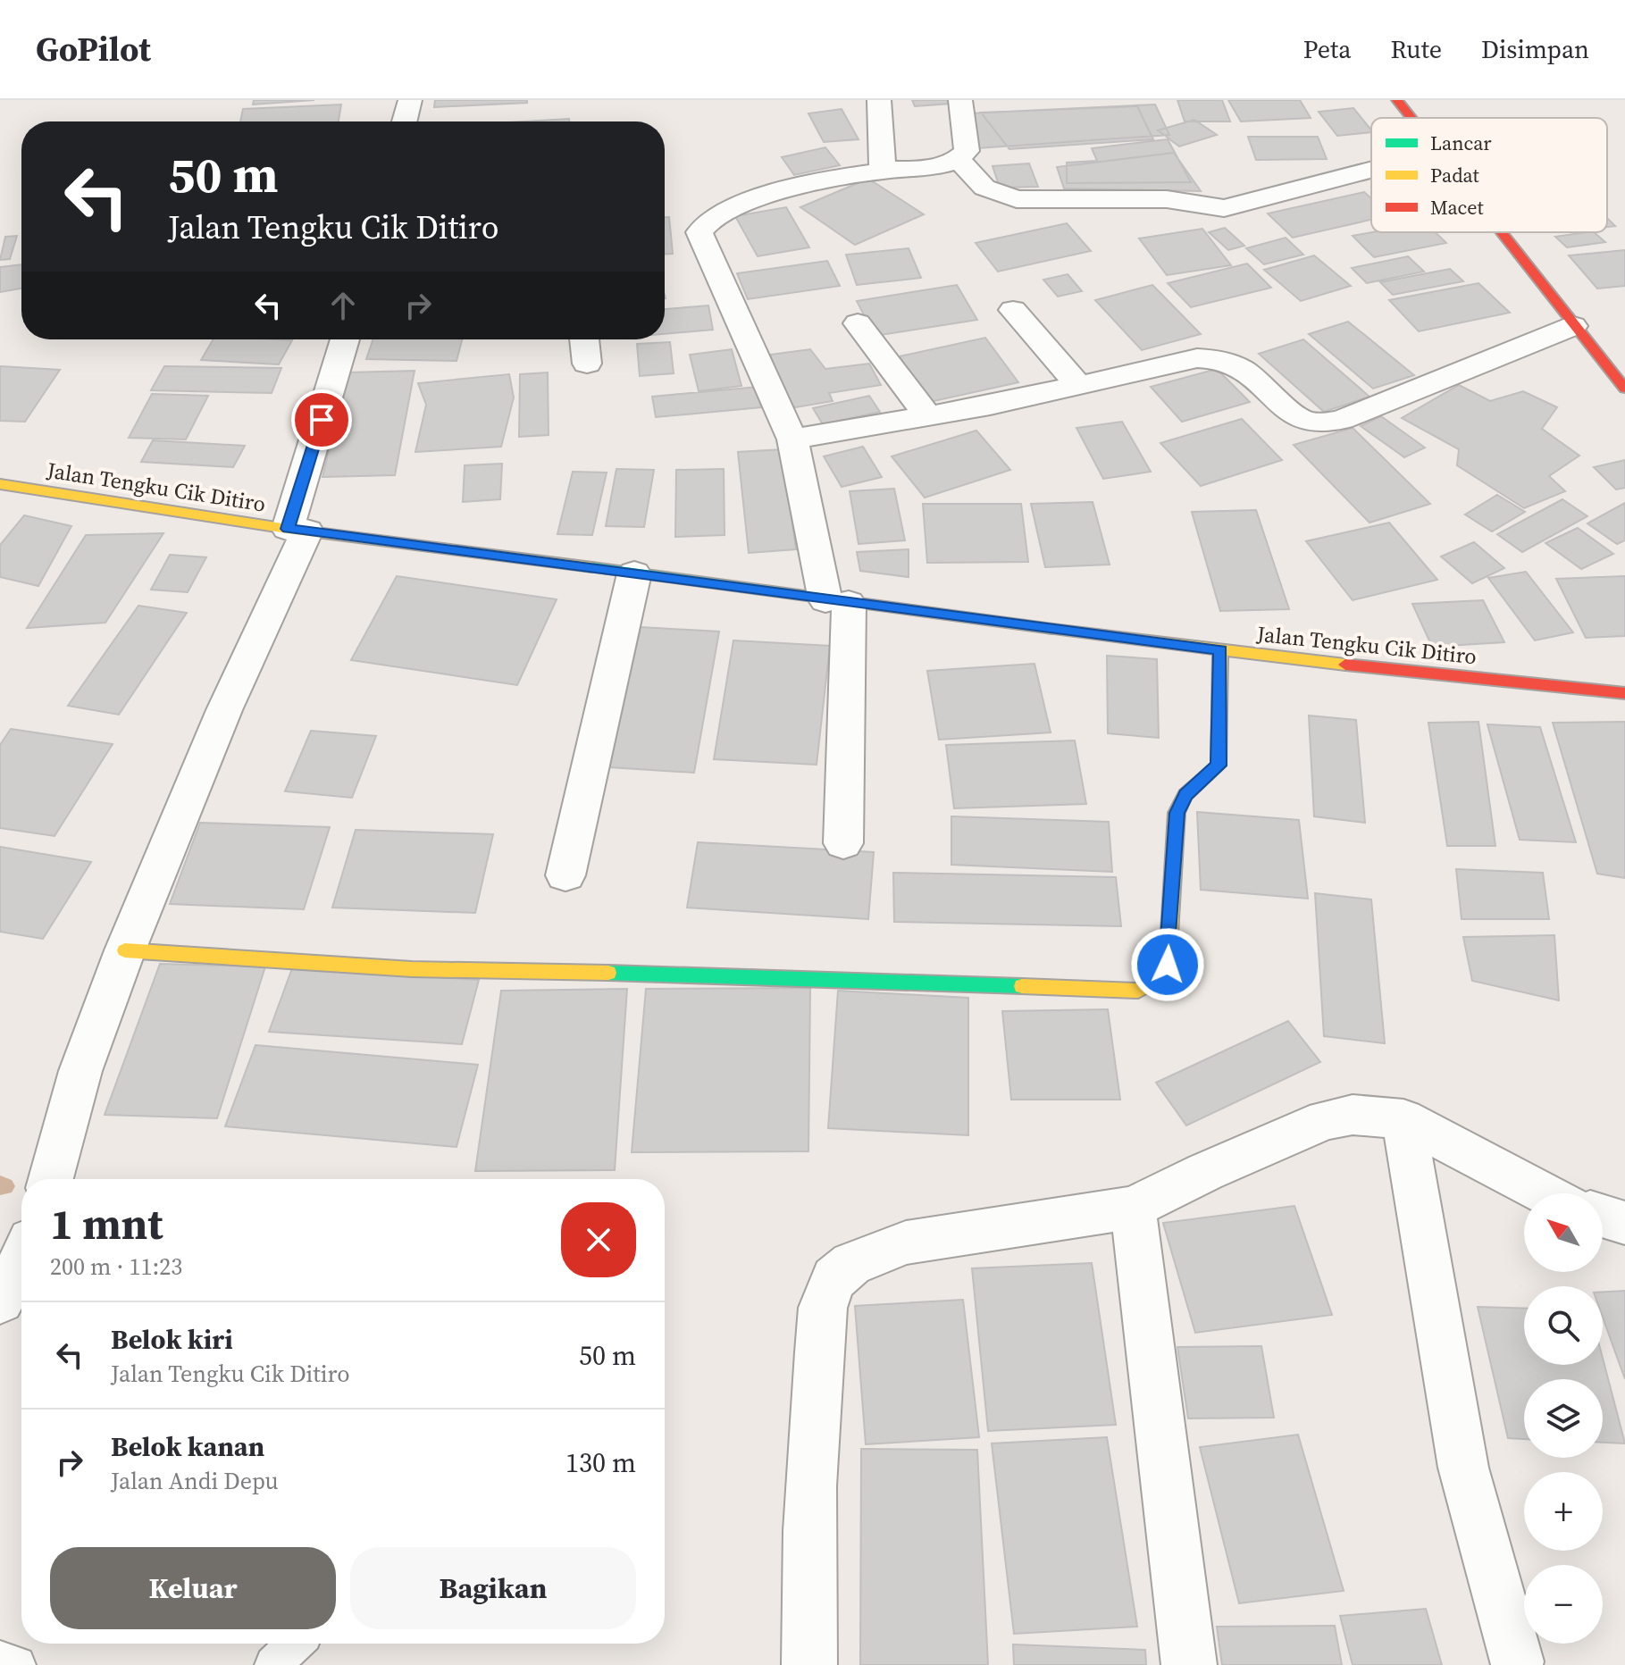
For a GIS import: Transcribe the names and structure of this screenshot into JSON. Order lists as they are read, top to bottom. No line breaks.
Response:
{"streets":{"street":["Jalan Tengku Cik Ditiro"]},"legend":["Lancar","Padat","Macet"],"north":"top left","page":{"header":"GoPilot","nav":["Peta","Rute","Disimpan"],"turn":["50 m","Jalan Tengku Cik Ditiro"],"heading":["1 mnt","200 m · 11:23"],"map_buttons":["+","−"],"list":[{"name":"Belok kiri","note":"Jalan Tengku Cik Ditiro","value":"50 m"},{"name":"Belok kanan","note":"Jalan Andi Depu","value":"130 m"}],"buttons":["Keluar","Bagikan"]}}
